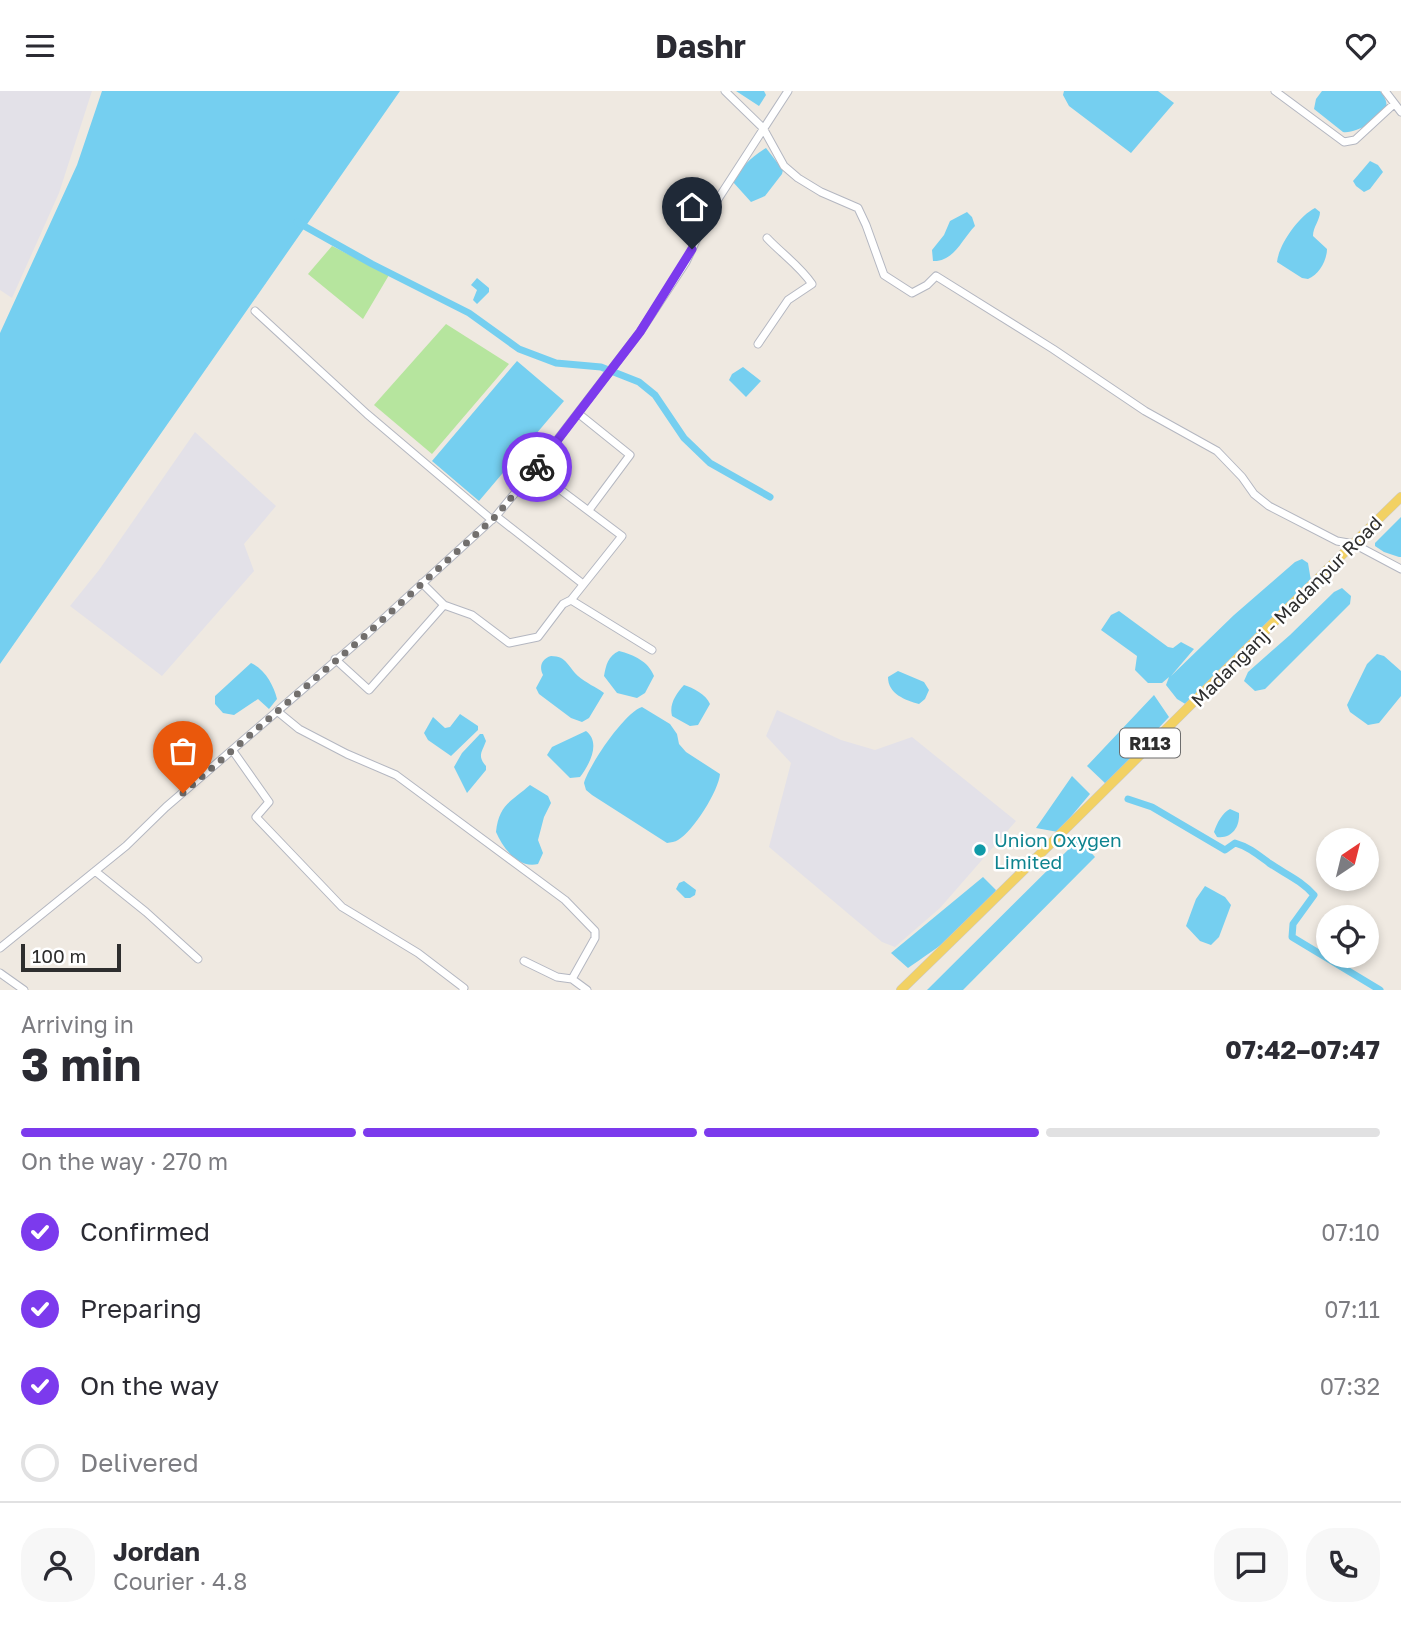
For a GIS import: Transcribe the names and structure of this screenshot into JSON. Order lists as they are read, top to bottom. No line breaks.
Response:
{"streets":{"main road":["Madanganj - Madanpur Road","R113"]},"places":["Union Oxygen Limited"],"scale_bar":"100 m","north":"top right","page":{"header":"Dashr","scale":"100 m","heading":["3 min","Arriving in","07:42–07:47"],"panel":["Jordan","Courier · 4.8"],"bar":"On the way · 270 m","list":[["Confirmed","07:10"],["Preparing","07:11"],["On the way","07:32"],"Delivered"]}}
